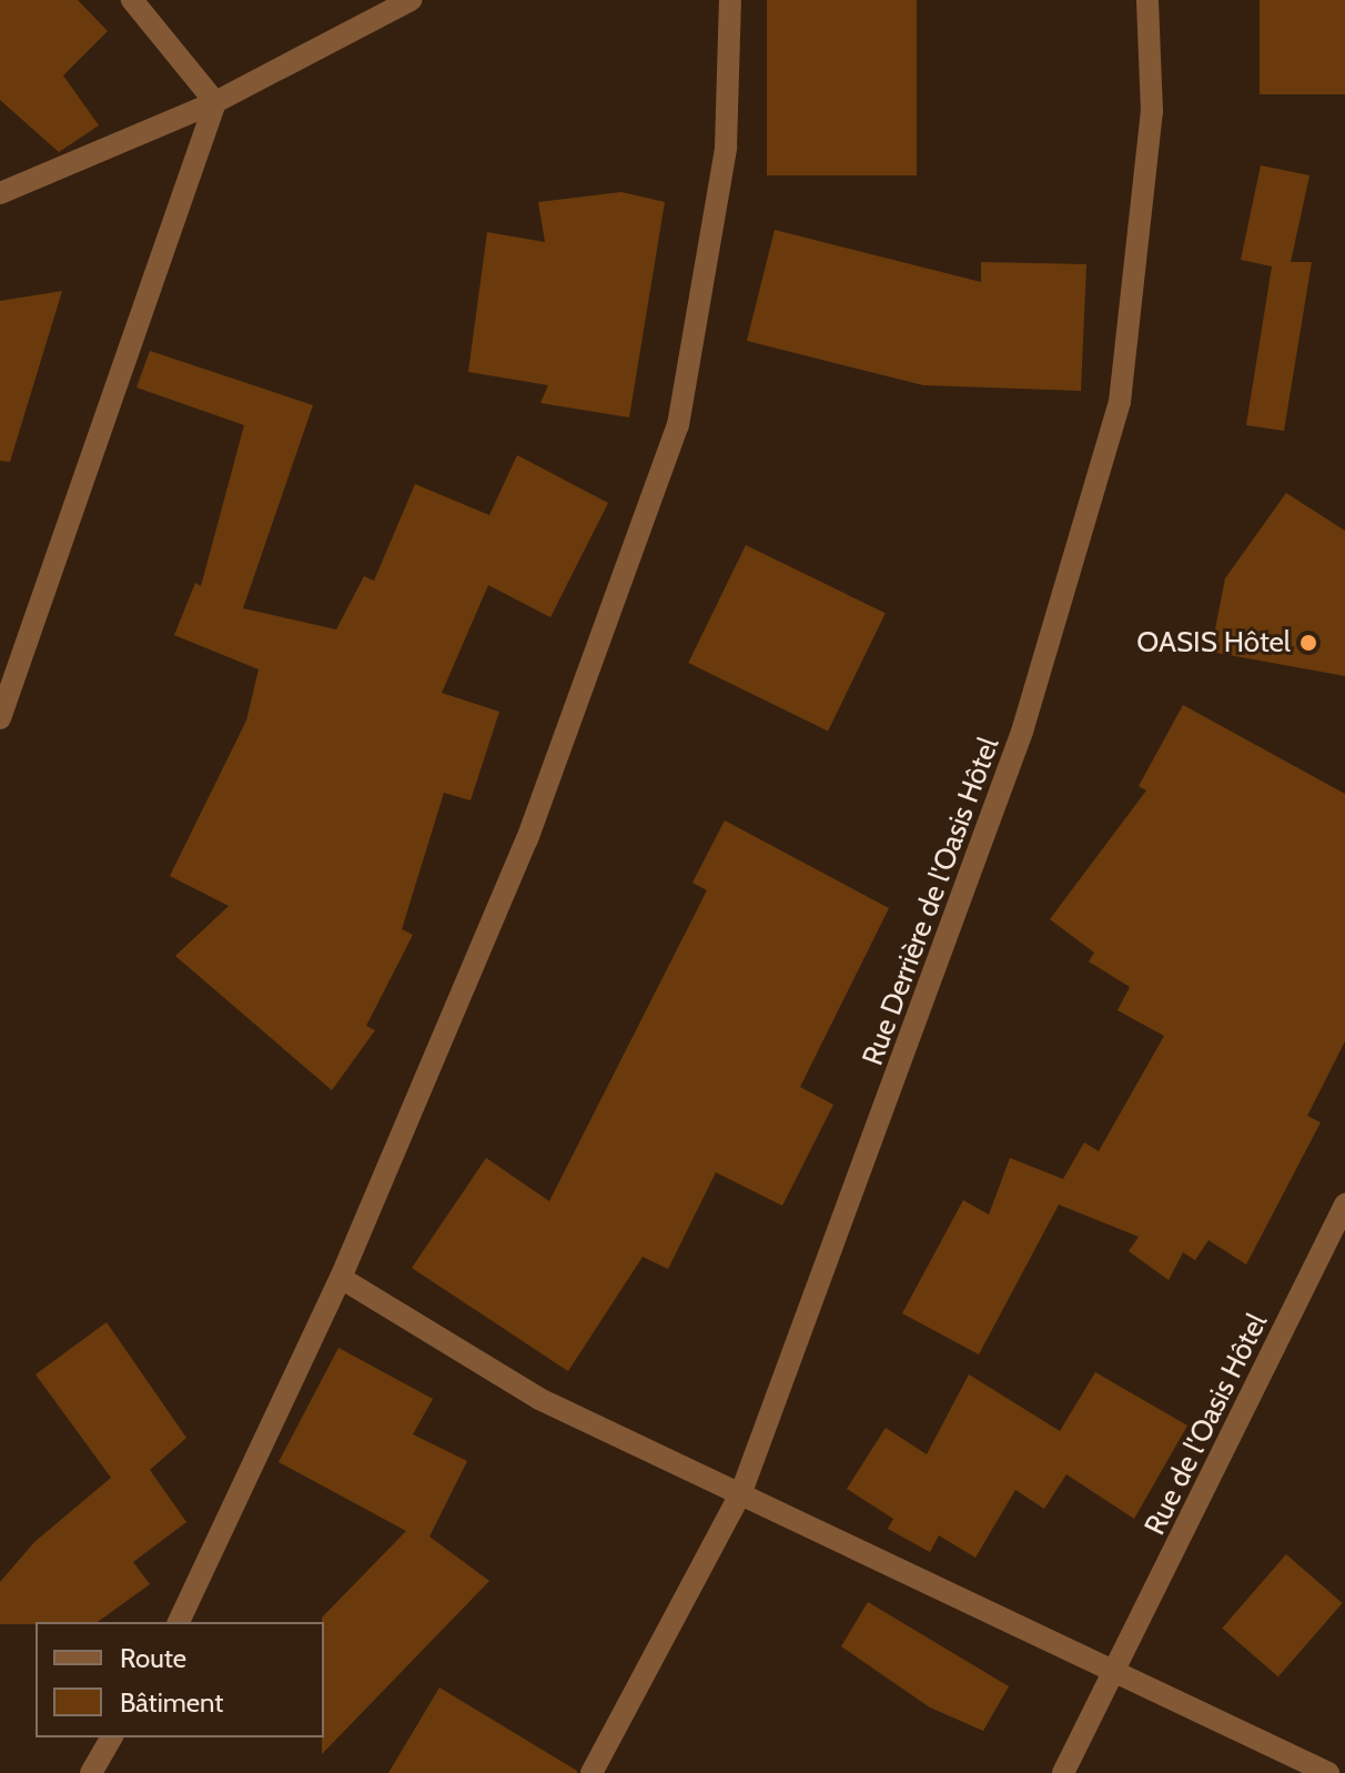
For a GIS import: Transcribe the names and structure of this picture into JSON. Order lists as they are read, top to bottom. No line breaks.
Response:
{"streets":{"street":["Rue Derrière de l'Oasis Hôtel","Rue de l'Oasis Hôtel"]},"places":["OASIS Hôtel"],"legend":["Route","Bâtiment"]}
